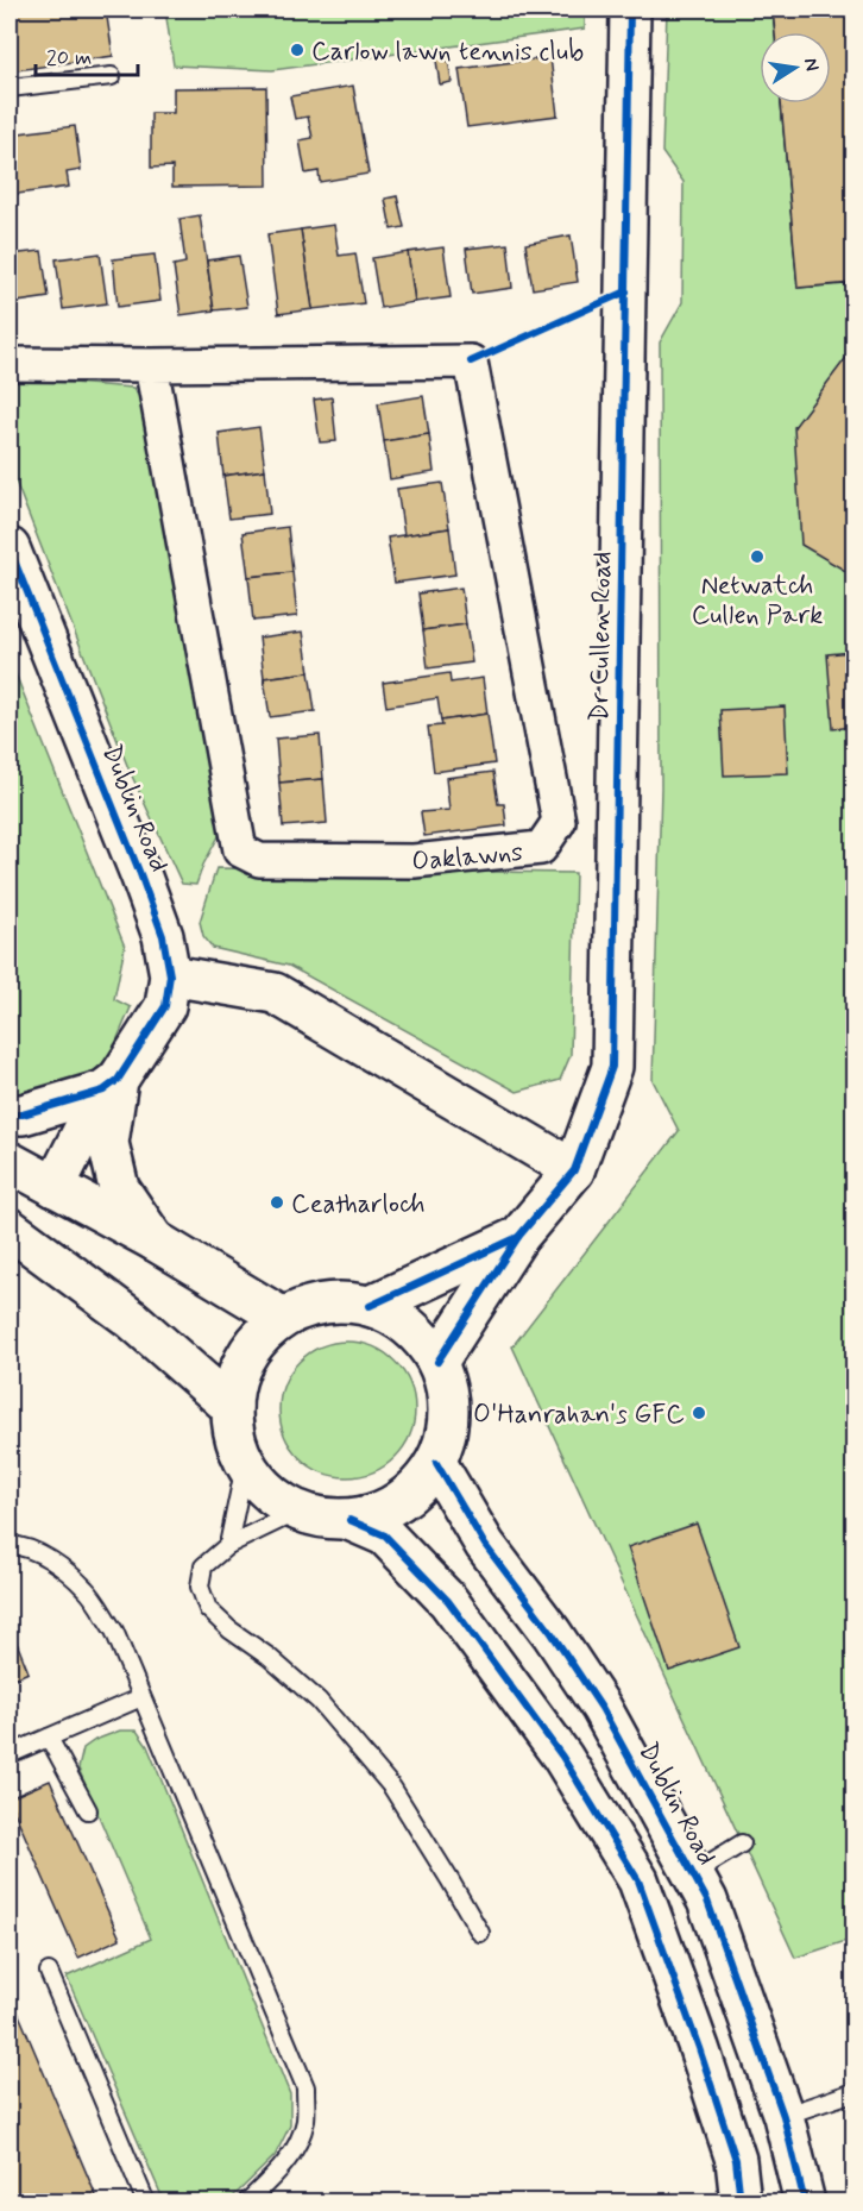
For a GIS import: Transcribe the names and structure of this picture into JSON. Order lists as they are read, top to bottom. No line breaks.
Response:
{"streets":{"main road":["Dr Cullen Road","Dublin Road"],"street":["Oaklawns"]},"crossings":[["Dr Cullen Road","Dublin Road"]],"places":["Carlow lawn tennis club","Netwatch Cullen Park","Ceatharloch","O'Hanrahan's GFC"],"scale_bar":"20 m","north":"right"}
